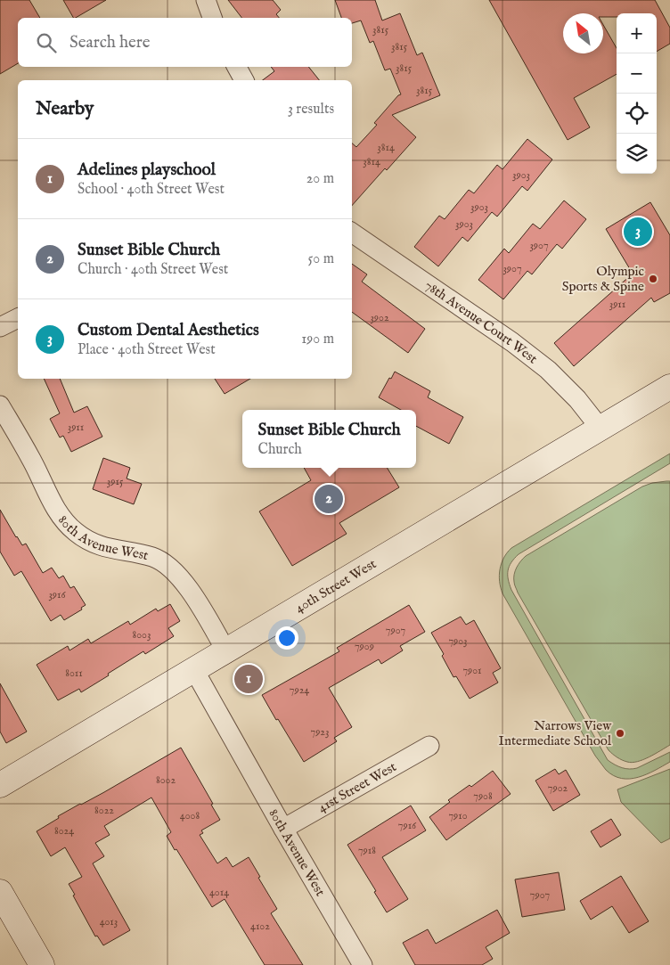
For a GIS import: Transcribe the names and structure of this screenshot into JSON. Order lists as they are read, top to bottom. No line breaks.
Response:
{"streets":{"street":["78th Avenue Court West","80th Avenue West","40th Street West","41st Street West"]},"crossings":[["78th Avenue Court West","40th Street West"],["80th Avenue West","40th Street West"],["80th Avenue West","41st Street West"]],"places":["Olympic Sports & Spine","Narrows View Intermediate School"],"house_numbers":["3815","3815","3815","3815","3814","3814","3903","3903","3903","3907","3907","3911","3902","3911","3915","3916","7907","8003","7903","7909","7901","8011","7924","7923","8002","7902","7908","8022","4008","7910","7916","8024","7918","4014","7907","4013","4102"],"north":"top left","page":{"map_buttons":["+","−"],"search":"Search here","heading":["Nearby","3 results"],"list":[{"mark":"1","name":"Adelines playschool","note":"School · 40th Street West","value":"20 m"},{"mark":"2","name":"Sunset Bible Church","note":"Church · 40th Street West","value":"50 m"},{"mark":"3","name":"Custom Dental Aesthetics","note":"Place · 40th Street West","value":"190 m"}],"pins":["3","2","1"],"popup":["Sunset Bible Church","Church"]}}
